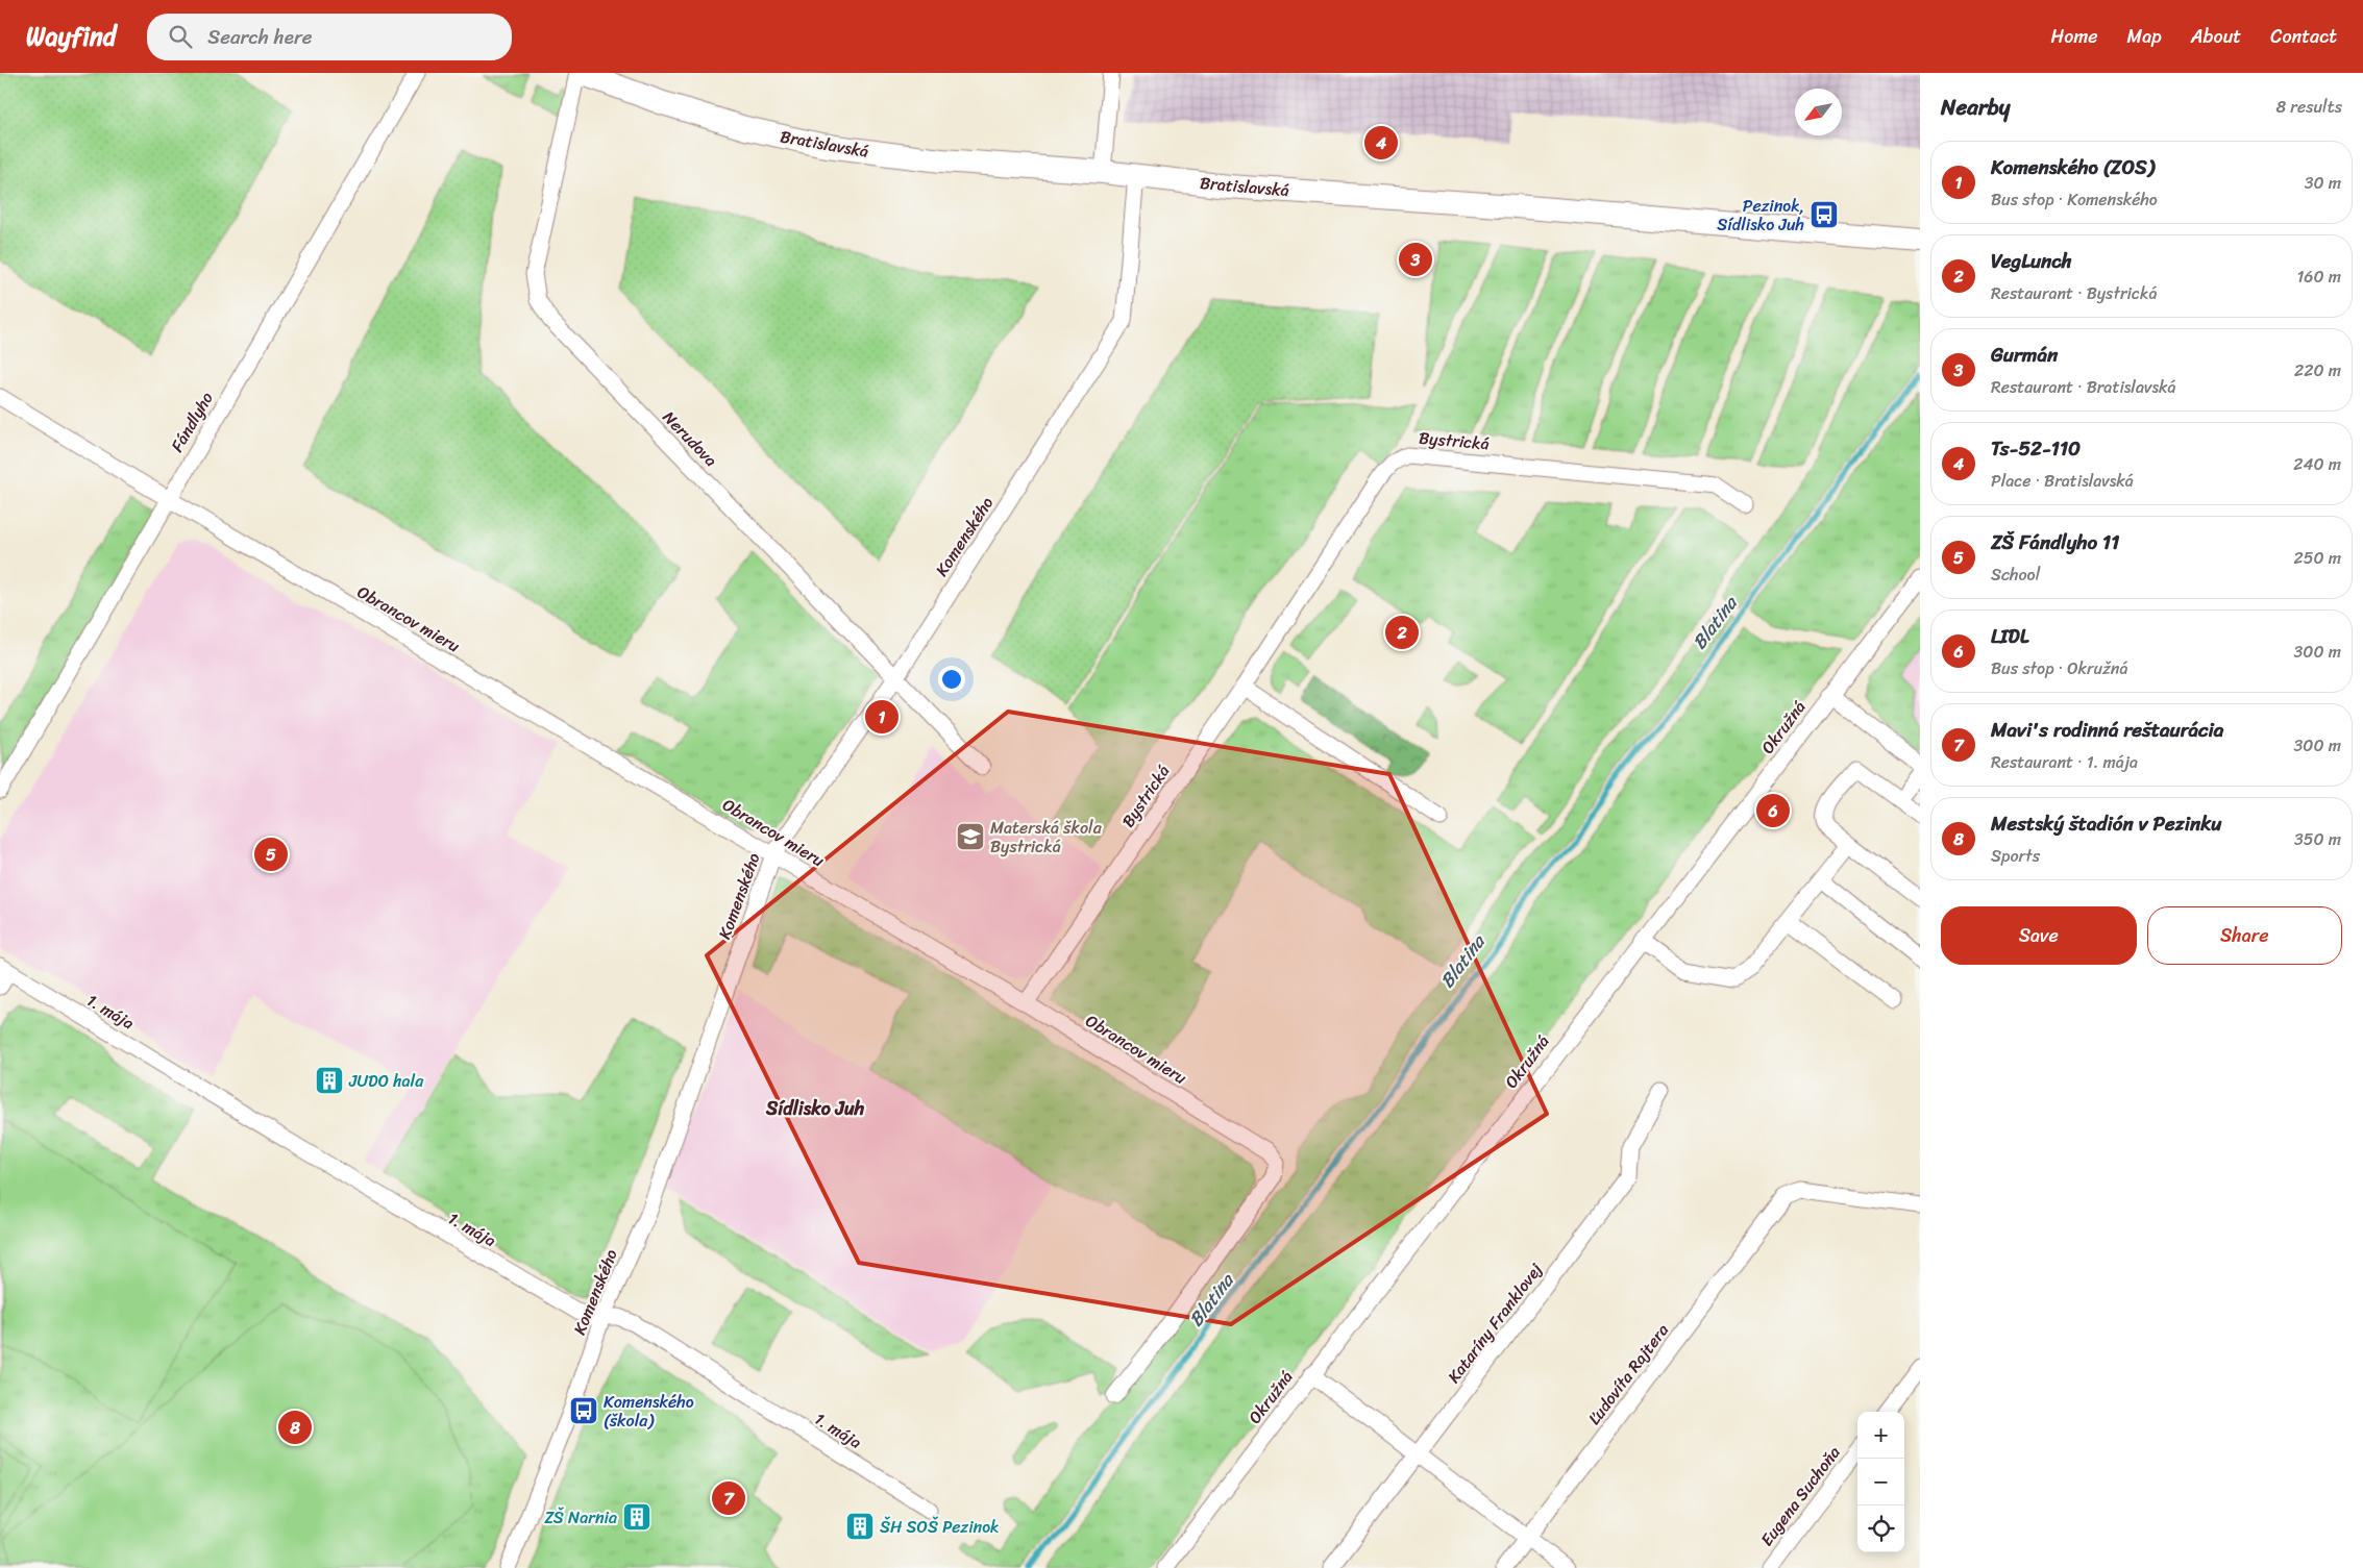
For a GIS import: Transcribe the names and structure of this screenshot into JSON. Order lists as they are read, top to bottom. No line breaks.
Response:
{"streets":{"main road":["Bratislavská"],"street":["Fándlyho","Nerudova","Bystrická","Komenského","Obrancov mieru","Okružná","1. mája","Kataríny Franklovej","Ľudovíta Rajtera","Eugena Suchoňa"]},"crossings":[["Bratislavská","Nerudova"],["Bratislavská","Komenského"],["Fándlyho","Obrancov mieru"],["Nerudova","Komenského"],["Bystrická","Obrancov mieru"],["Komenského","Obrancov mieru"],["Komenského","1. mája"]],"districts":["Sídlisko Juh"],"water":["Blatina"],"places":{"bus stop":["Pezinok, Sídlisko Juh","Komenského (škola)"],"school or university":["Materská škola Bystrická"],"building":["JUDO hala","ZŠ Narnia","ŠH SOŠ Pezinok"]},"north":"bottom left","page":{"header":"Wayfind","search":"Search here","nav":["Home","Map","About","Contact"],"heading":["Nearby","8 results"],"pins":["4","3","2","1","6","5","8","7"],"list":[{"mark":"1","name":"Komenského (ZOS)","note":"Bus stop · Komenského","value":"30 m"},{"mark":"2","name":"VegLunch","note":"Restaurant · Bystrická","value":"160 m"},{"mark":"3","name":"Gurmán","note":"Restaurant · Bratislavská","value":"220 m"},{"mark":"4","name":"Ts-52-110","note":"Place · Bratislavská","value":"240 m"},{"mark":"5","name":"ZŠ Fándlyho 11","note":"School","value":"250 m"},{"mark":"6","name":"LIDL","note":"Bus stop · Okružná","value":"300 m"},{"mark":"7","name":"Mavi's rodinná reštaurácia","note":"Restaurant · 1. mája","value":"300 m"},{"mark":"8","name":"Mestský štadión v Pezinku","note":"Sports","value":"350 m"}],"buttons":["Save","Share"],"map_buttons":["+","−"]}}
